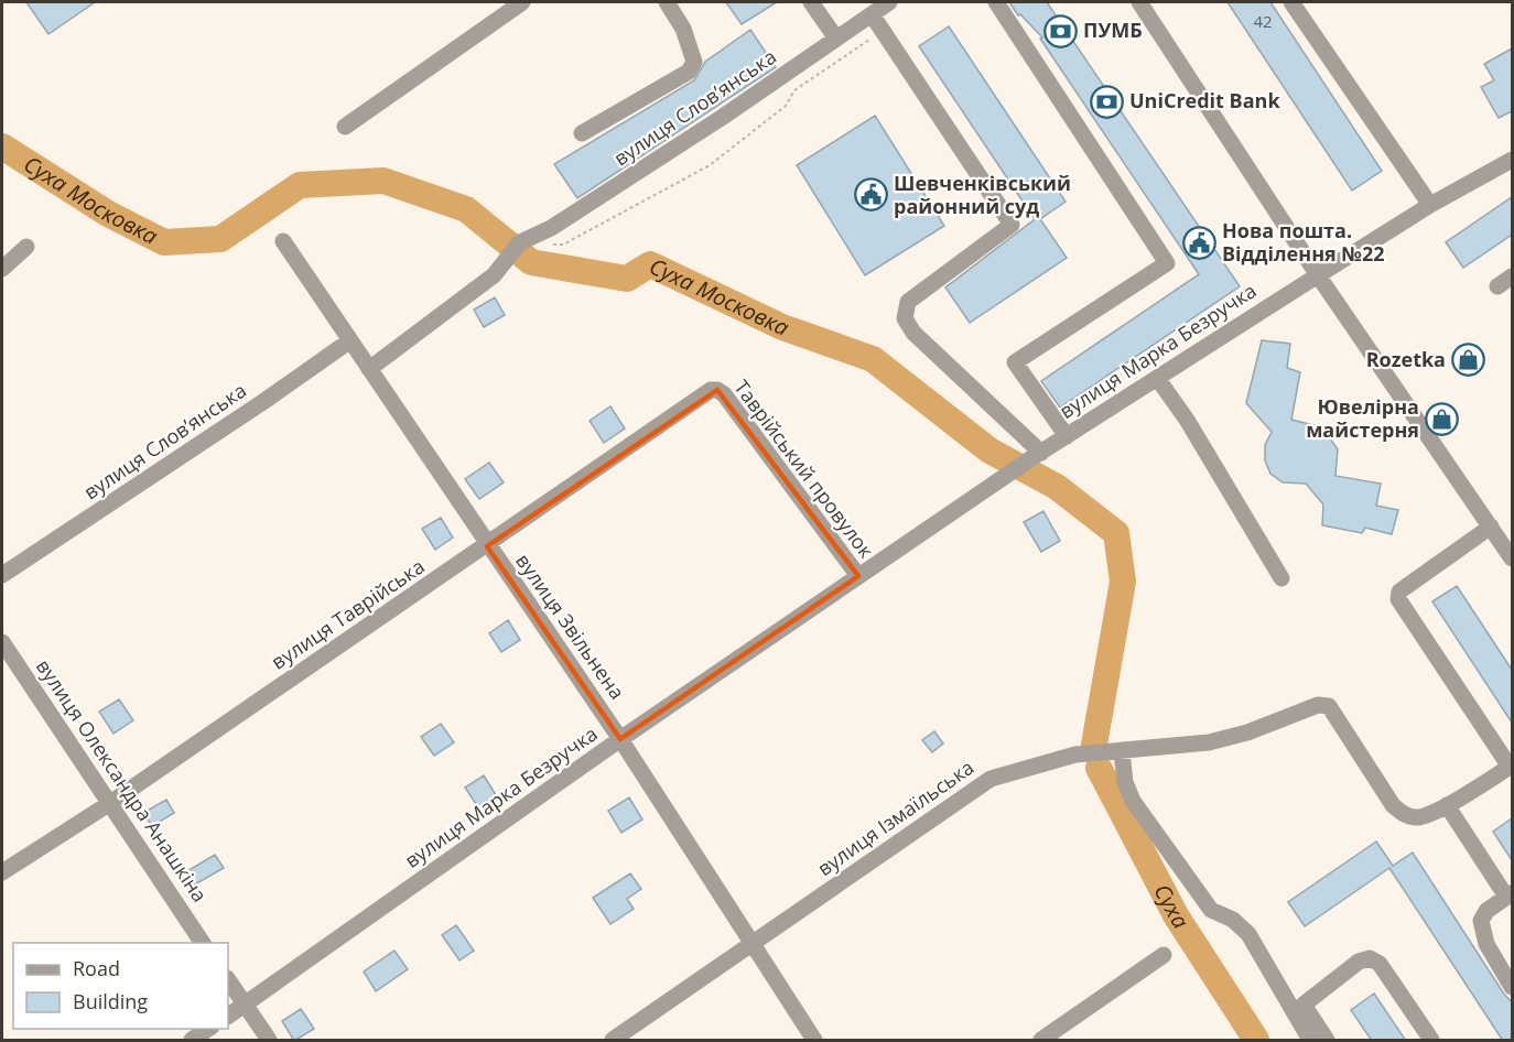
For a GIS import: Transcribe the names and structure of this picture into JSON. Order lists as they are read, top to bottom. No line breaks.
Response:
{"streets":{"street":["вулиця Слов’янська","вулиця Марка Безручка","Таврійський провулок","вулиця Таврійська","вулиця Звільнена","вулиця Олександра Анашкіна","вулиця Ізмаїльська"]},"crossings":[["вулиця Слов’янська","вулиця Звільнена"],["вулиця Марка Безручка","Таврійський провулок"],["вулиця Марка Безручка","вулиця Звільнена"],["Таврійський провулок","вулиця Таврійська"],["вулиця Таврійська","вулиця Звільнена"],["вулиця Таврійська","вулиця Олександра Анашкіна"],["вулиця Звільнена","вулиця Ізмаїльська"]],"water":["Суха Московка","Суха"],"places":{"bank":["ПУМБ","UniCredit Bank"],"public building":["Шевченківський районний суд","Нова пошта. Відділення №22"],"shop":["Rozetka","Ювелірна майстерня"]},"house_numbers":["42"],"legend":["Road","Building"]}
